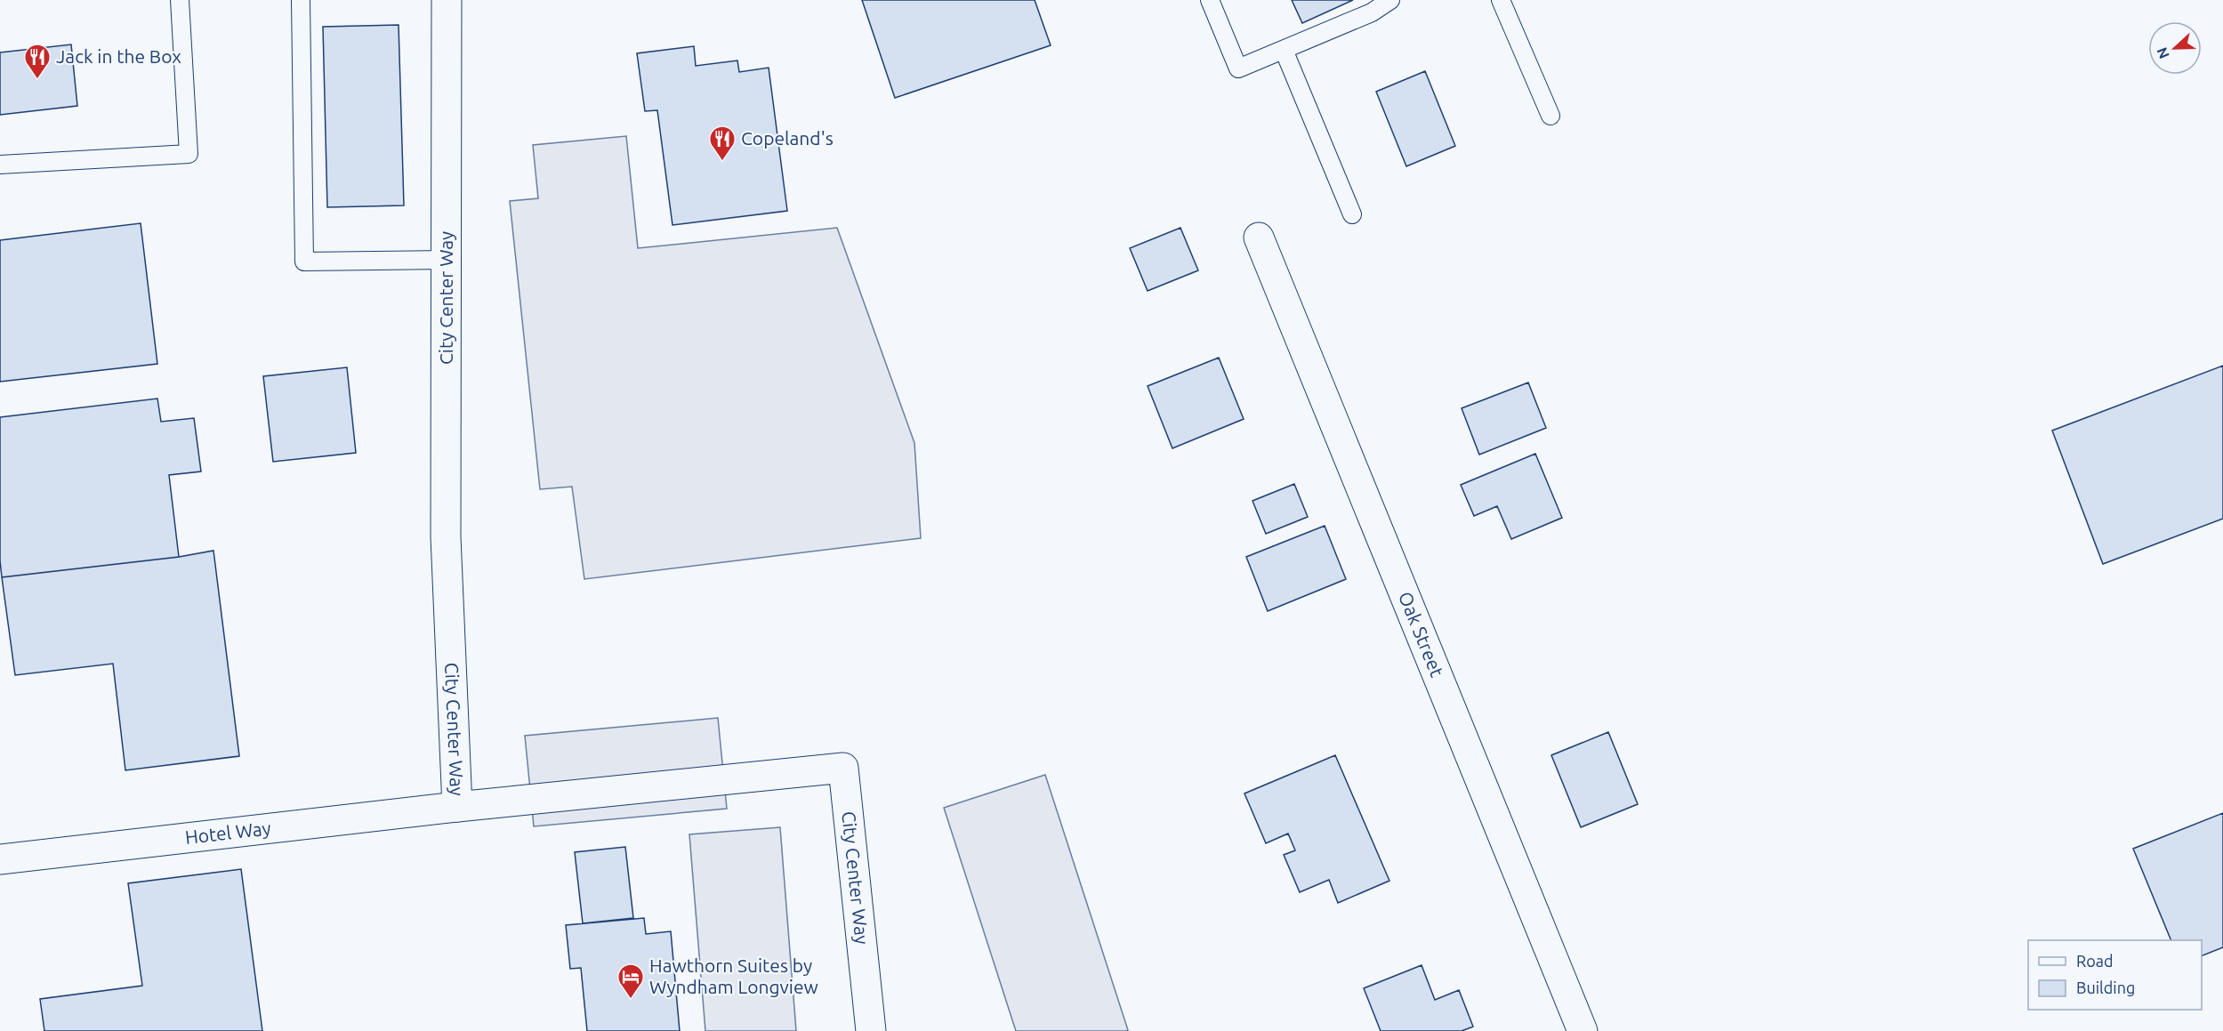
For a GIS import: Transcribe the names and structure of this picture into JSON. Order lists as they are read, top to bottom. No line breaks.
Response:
{"streets":{"street":["City Center Way","Oak Street","Hotel Way"]},"crossings":[["City Center Way","Hotel Way"]],"places":{"restaurant":["Jack in the Box","Copeland's"],"hotel":["Hawthorn Suites by Wyndham Longview"]},"legend":["Road","Building"],"north":"left"}
